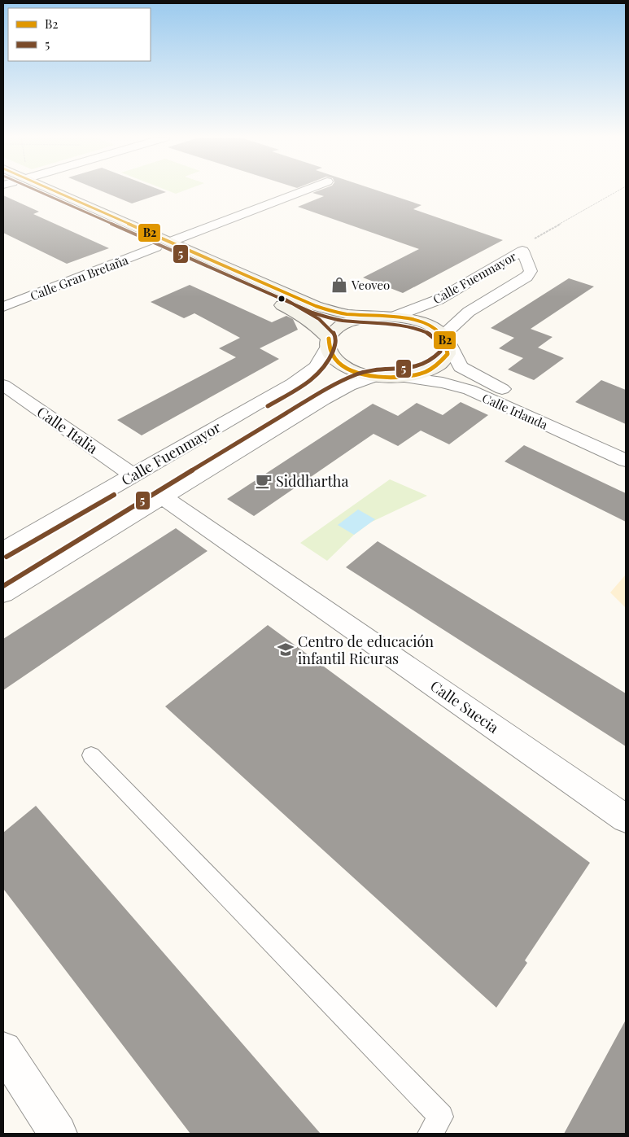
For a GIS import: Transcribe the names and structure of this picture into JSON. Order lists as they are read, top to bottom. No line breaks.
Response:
{"streets":{"street":["Calle Gran Bretaña","Calle Fuenmayor","Calle Irlanda","Calle Italia","Calle Suecia"]},"crossings":[["Calle Fuenmayor","Calle Irlanda"],["Calle Fuenmayor","Calle Italia"]],"places":{"shop":["Veoveo"],"cafe":["Siddhartha"],"school or university":["Centro de educación infantil Ricuras"]},"lines":["transit line B2","transit line 5"],"legend":["B2","5"]}
